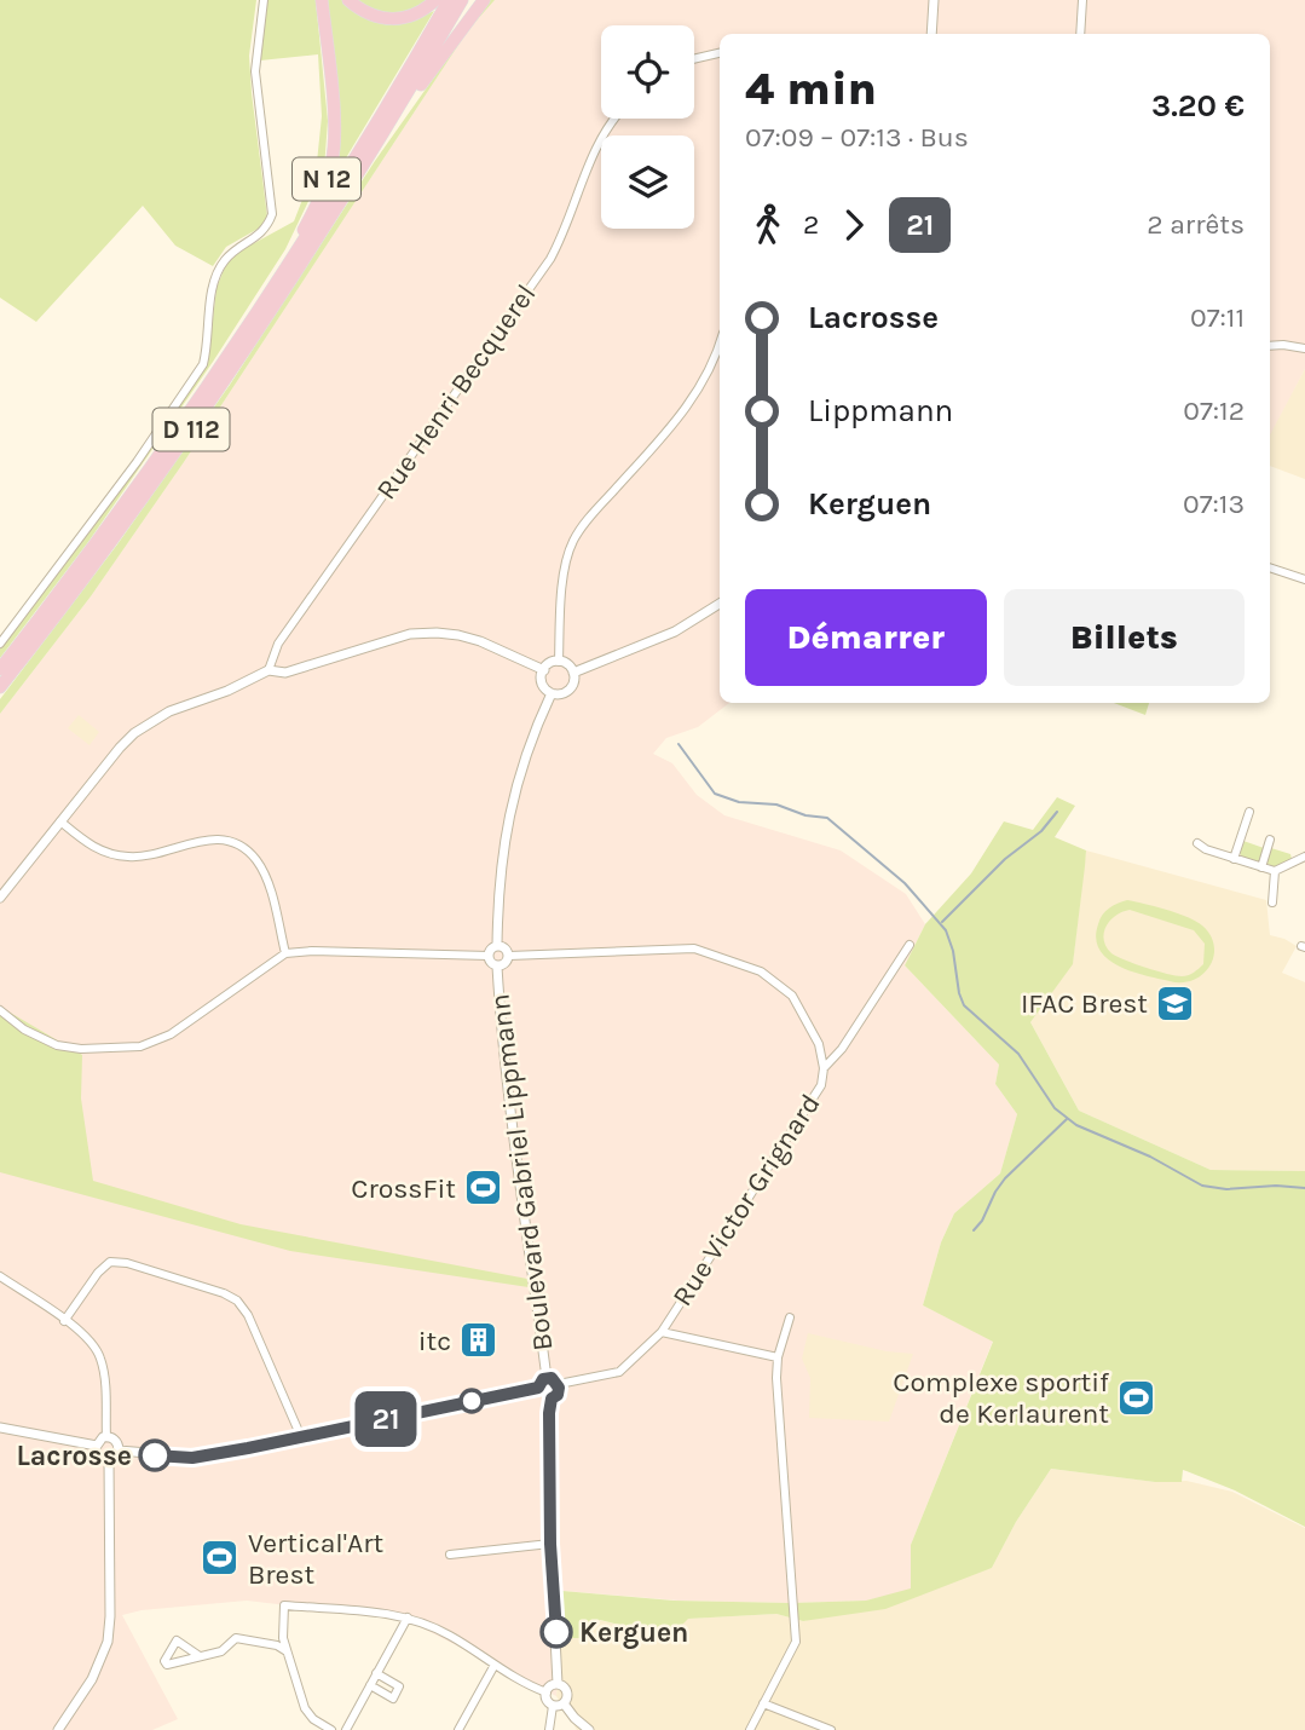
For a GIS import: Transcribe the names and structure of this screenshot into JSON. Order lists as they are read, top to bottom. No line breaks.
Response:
{"streets":{"highway":["N 12","D 112"],"street":["Rue Henri Becquerel","Boulevard Gabriel Lippmann","Rue Victor Grignard"]},"crossings":[["N 12","D 112"],["Boulevard Gabriel Lippmann","Rue Victor Grignard"]],"places":{"school or university":["IFAC Brest"],"sports":["CrossFit","Complexe sportif de Kerlaurent","Vertical'Art Brest"],"building":["itc"],"other":["Lacrosse","Kerguen"]},"lines":["bus line 21"],"page":{"on_map":"21","heading":["4 min","07:09 – 07:13 · Bus","3.20 €"],"legs":["2","21","2 arrêts"],"list":[{"name":"Lacrosse","value":"07:11"},{"name":"Lippmann","value":"07:12"},{"name":"Kerguen","value":"07:13"}],"buttons":["Démarrer","Billets"]}}
